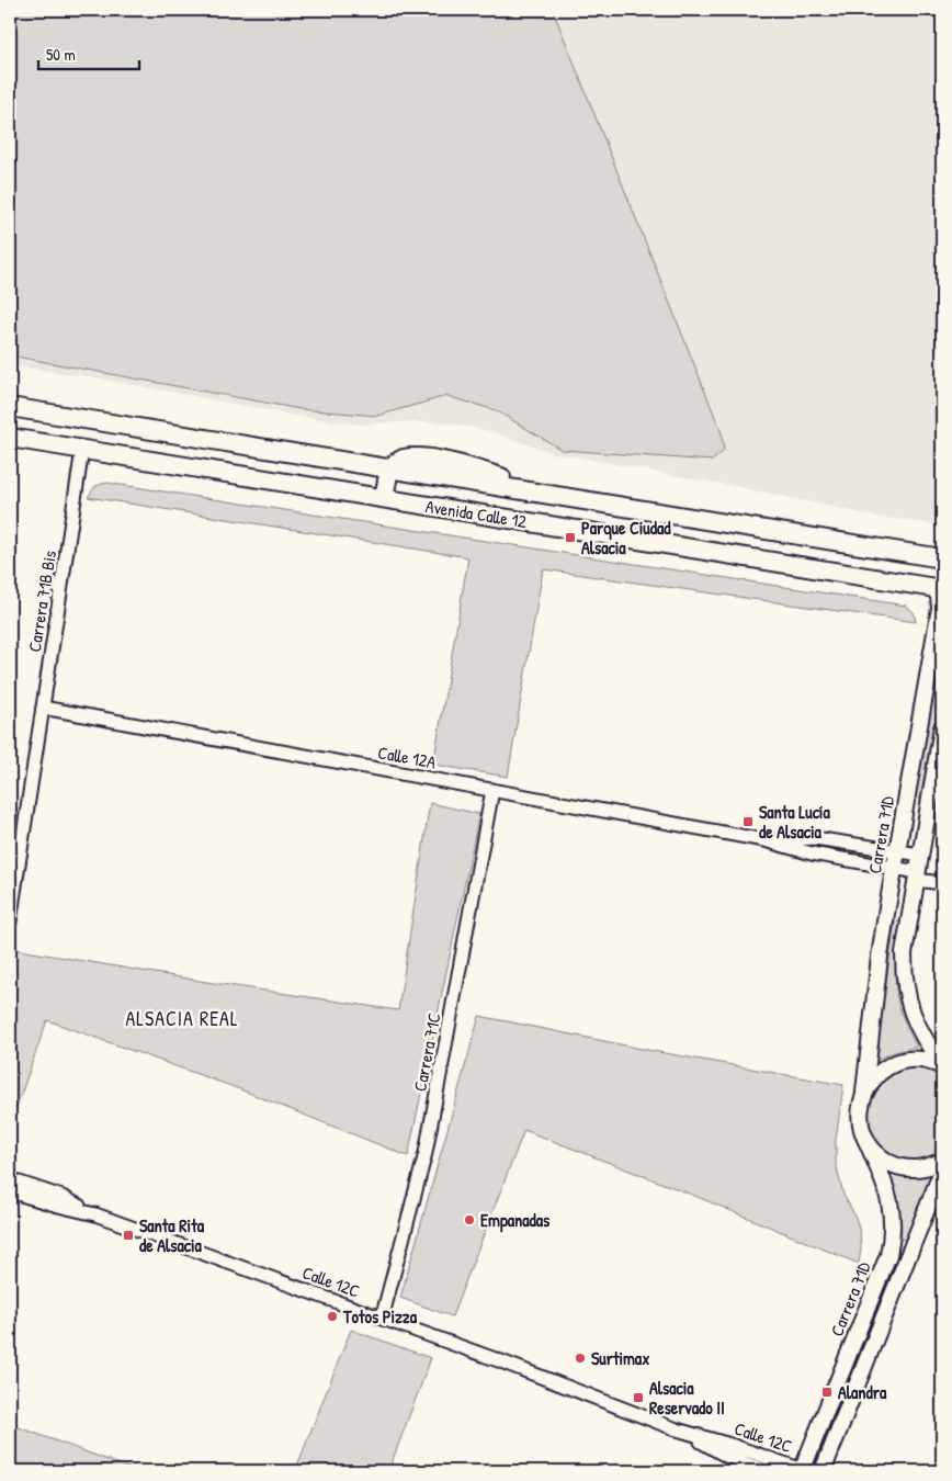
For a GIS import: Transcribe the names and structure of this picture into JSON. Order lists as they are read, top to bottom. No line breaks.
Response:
{"streets":{"main road":["Avenida Calle 12"],"street":["Carrera 71B Bis","Calle 12A","Carrera 71D","Carrera 71C","Calle 12C"]},"crossings":[["Avenida Calle 12","Carrera 71B Bis"],["Avenida Calle 12","Carrera 71D"],["Carrera 71B Bis","Calle 12A"],["Calle 12A","Carrera 71D"],["Calle 12A","Carrera 71C"],["Carrera 71D","Calle 12C"],["Carrera 71C","Calle 12C"]],"districts":["ALSACIA REAL"],"places":{"transit":["Parque Ciudad Alsacia","Santa Lucía de Alsacia","Santa Rita de Alsacia","Alandra","Alsacia Reservado II"],"other":["Empanadas","Totos Pizza","Surtimax"]},"scale_bar":"50 m"}
